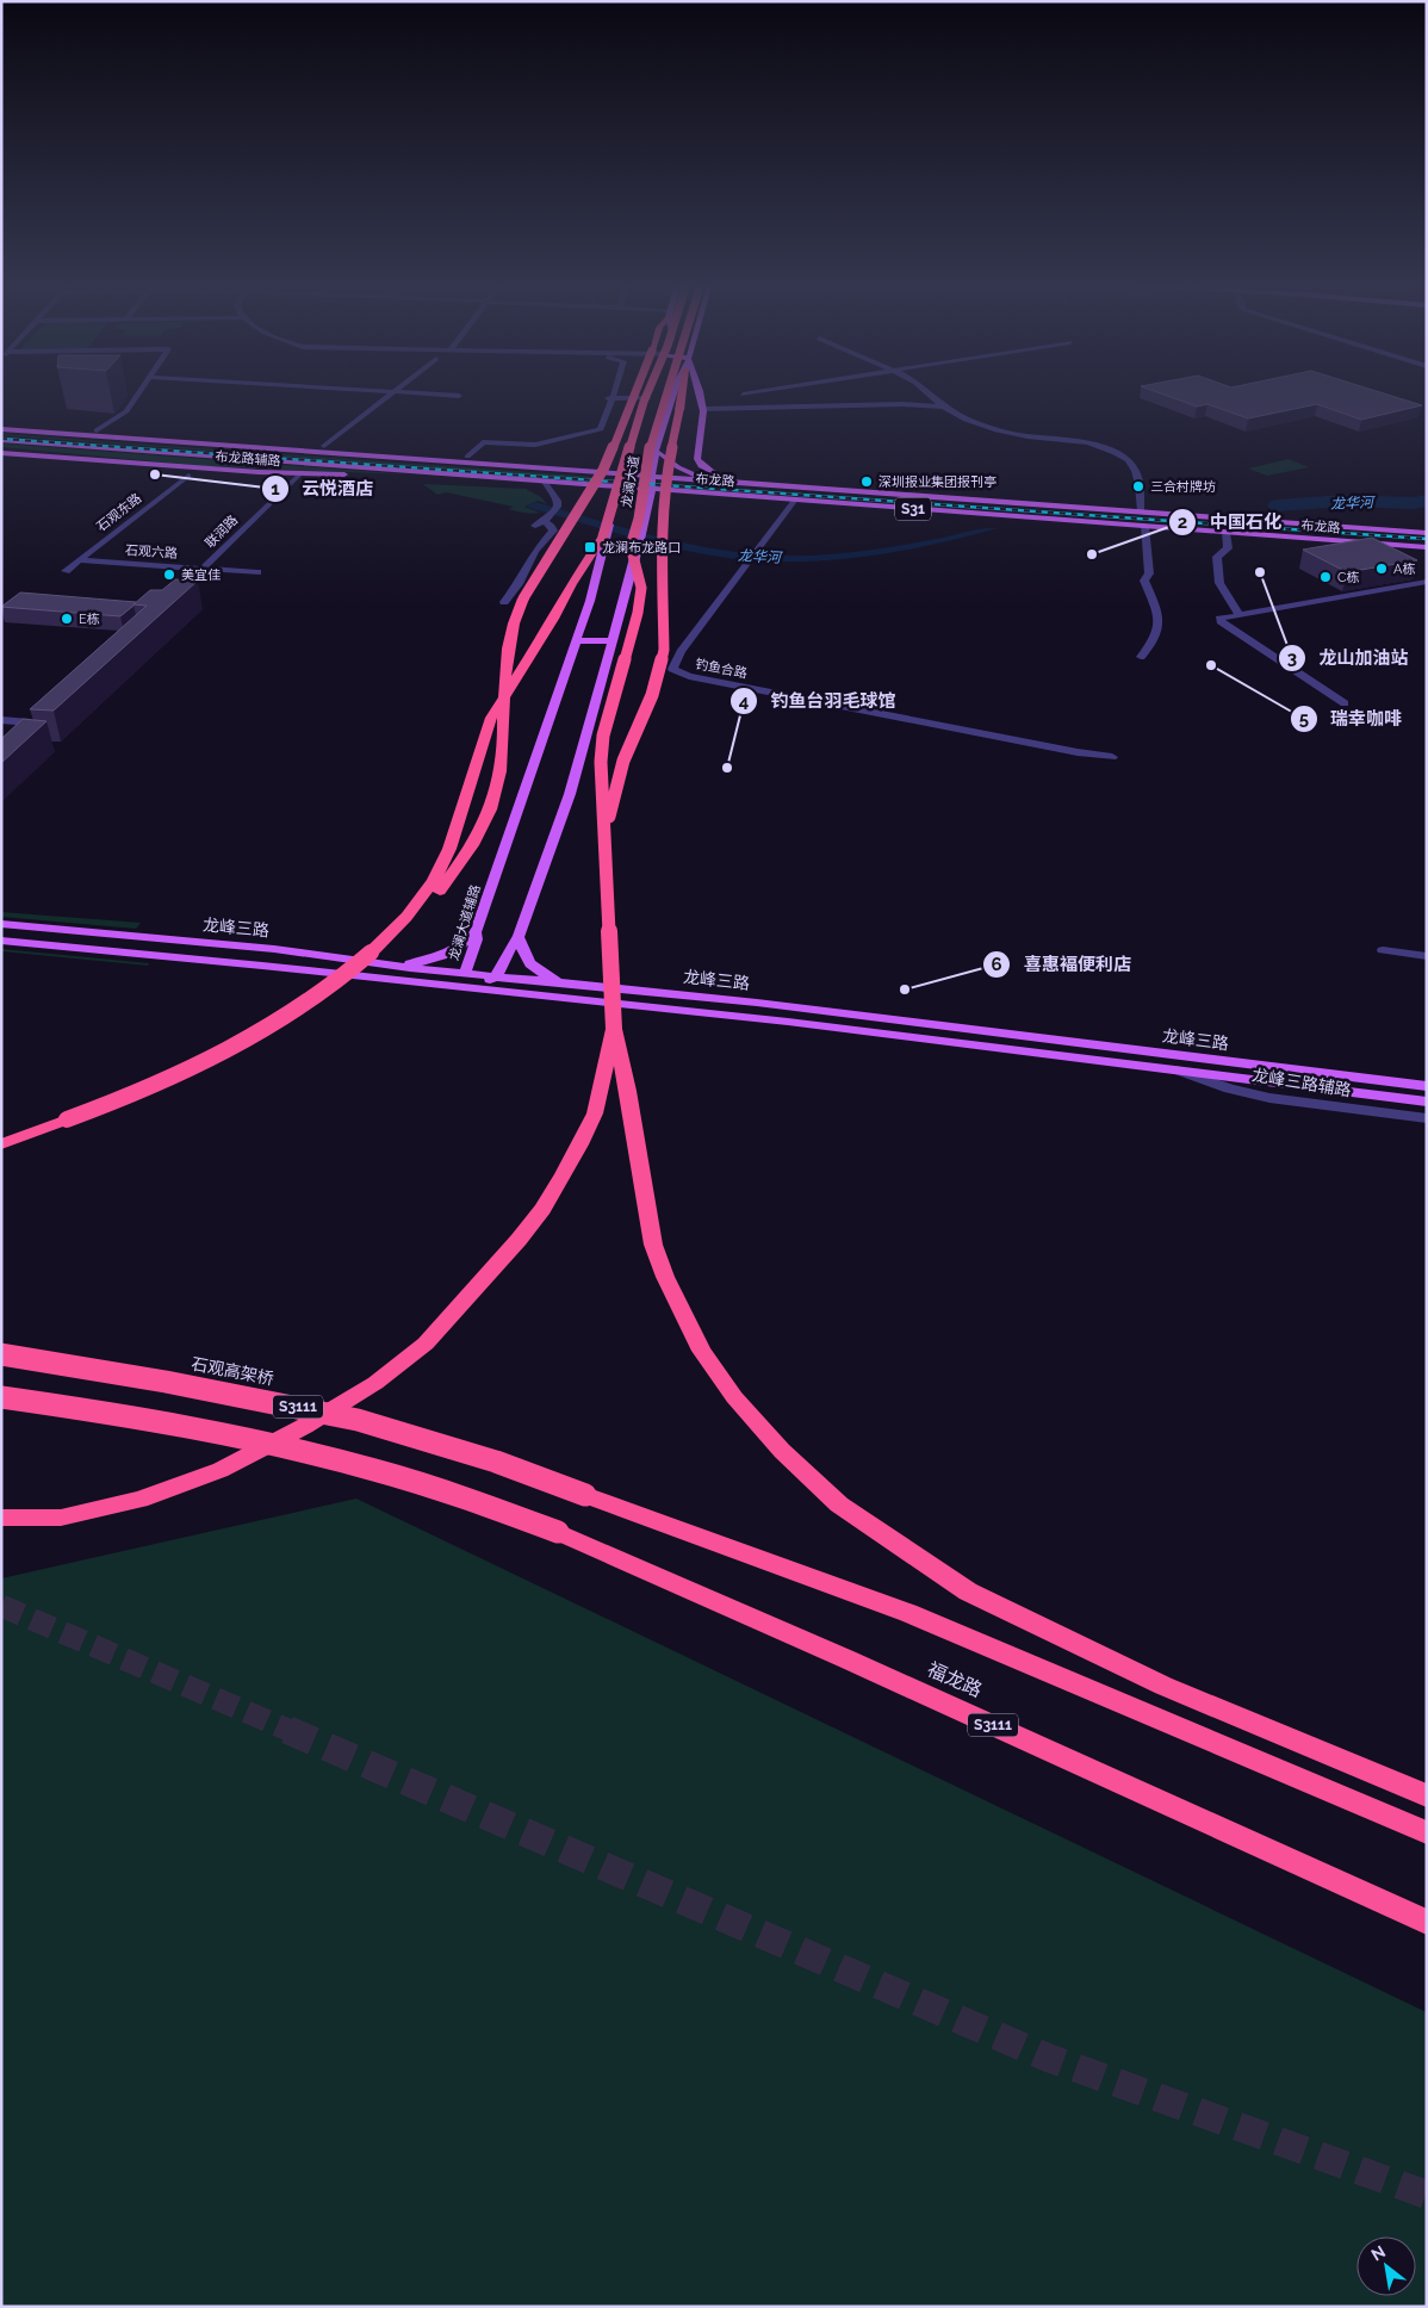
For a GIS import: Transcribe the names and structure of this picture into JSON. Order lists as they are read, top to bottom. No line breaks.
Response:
{"streets":{"highway":["龙澜大道","石观高架桥","S3111","福龙路"],"main road":["布龙路辅路","布龙路","S31","龙澜大道辅路","龙峰三路"],"street":["石观东路","联润路","石观六路","钓鱼合路","龙峰三路辅路"]},"crossings":[["布龙路辅路","布龙路"],["布龙路辅路","联润路"],["布龙路","钓鱼合路"],["布龙路","龙澜大道辅路"],["龙澜大道","龙澜大道辅路"],["石观东路","石观六路"],["联润路","石观六路"],["龙澜大道辅路","龙峰三路"],["龙峰三路","龙峰三路辅路"]],"water":["龙华河"],"places":{"other":["云悦酒店","深圳报业集团报刊亭","三合村牌坊","中国石化","A栋","龙山加油站","美宜佳","C栋","E栋","瑞幸咖啡","钓鱼台羽毛球馆","喜惠褔便利店"],"transit":["龙澜布龙路口"]},"north":"top left"}
